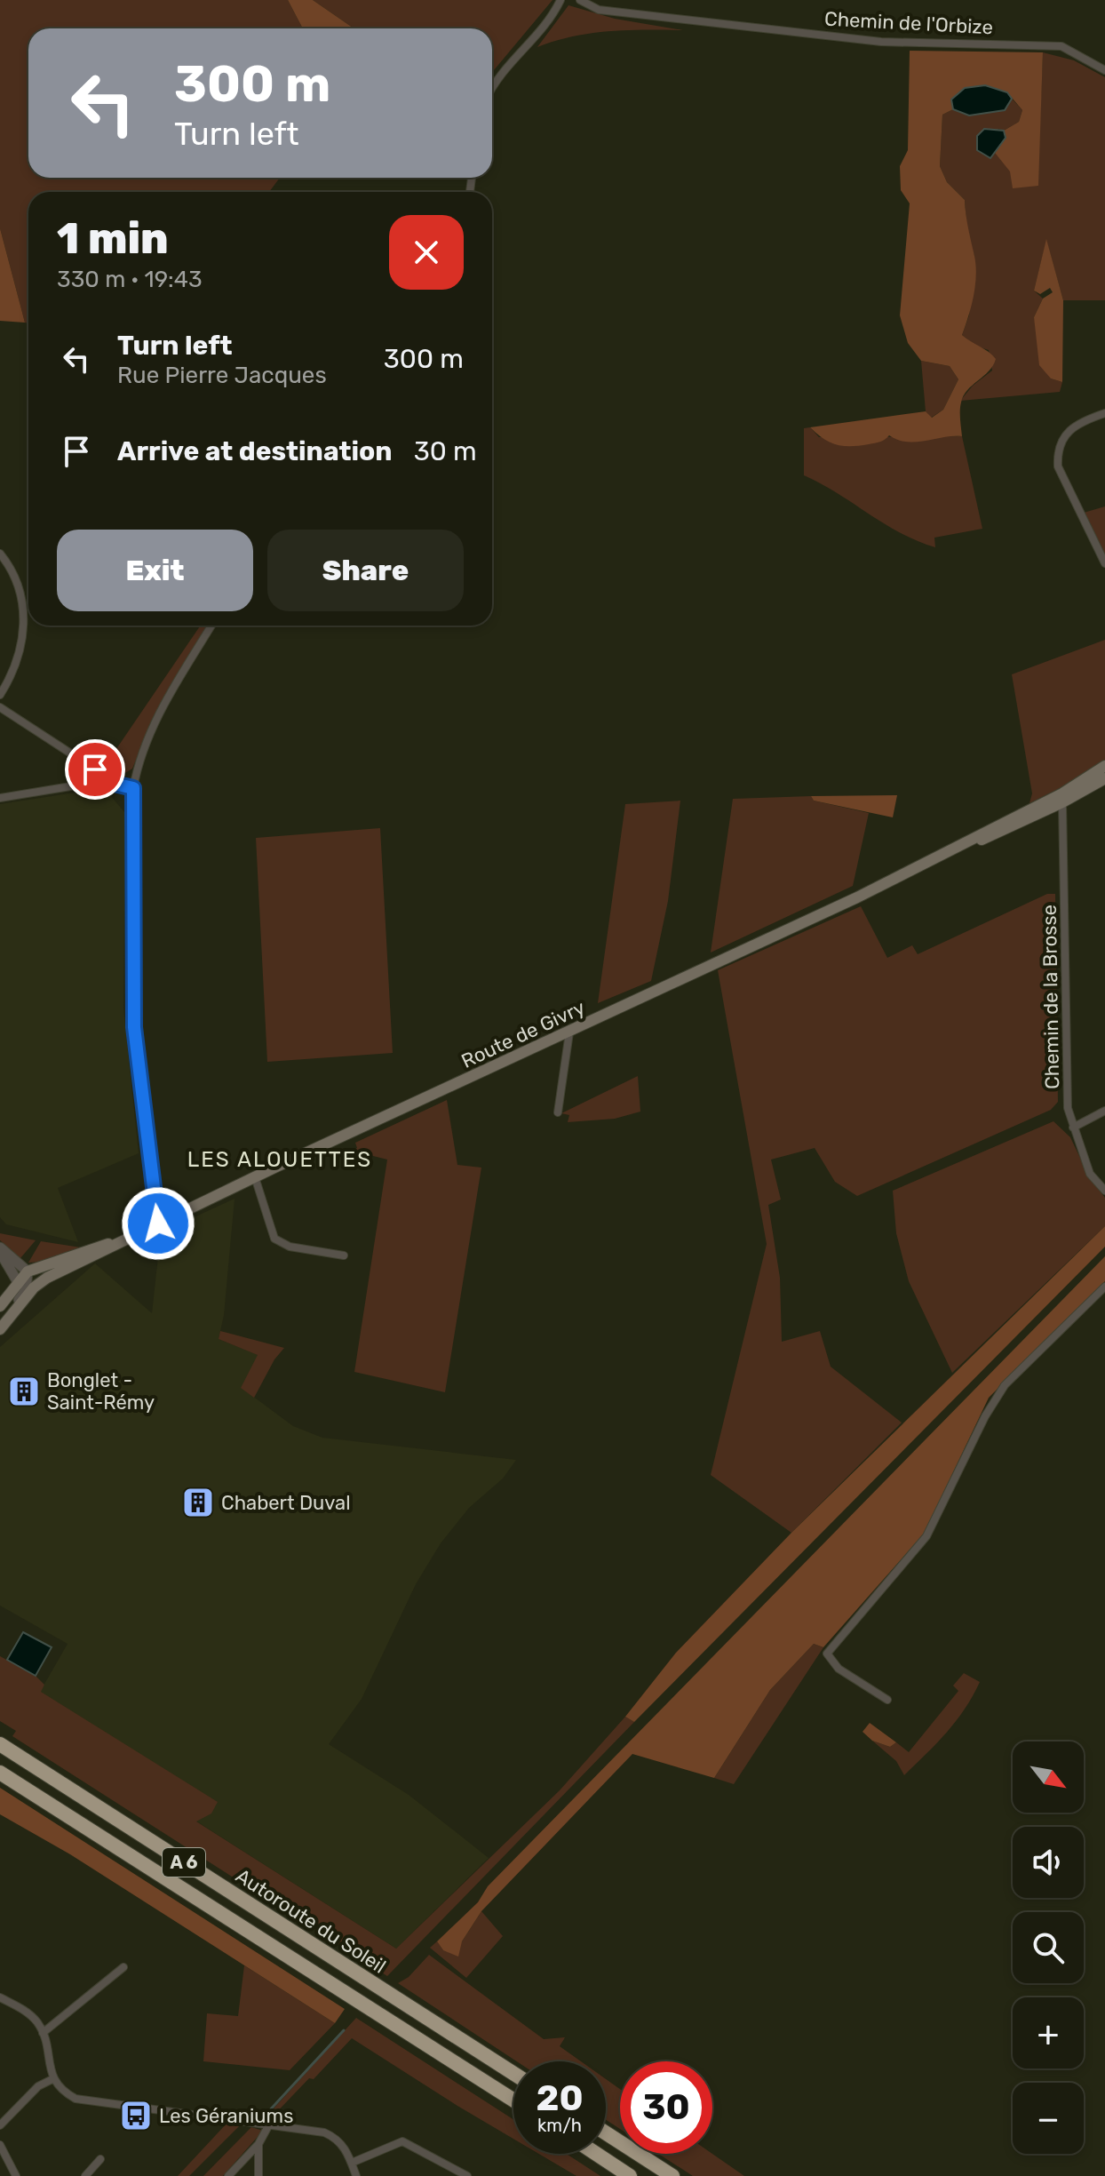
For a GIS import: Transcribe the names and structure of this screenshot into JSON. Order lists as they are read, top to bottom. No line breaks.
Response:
{"streets":{"highway":["A 6","Autoroute du Soleil"],"main road":["Route de Givry"],"street":["Chemin de l'Orbize","Chemin de la Brosse"]},"crossings":[["Chemin de la Brosse","Route de Givry"]],"districts":["LES ALOUETTES"],"places":{"building":["Bonglet - Saint-Rémy","Chabert Duval"],"bus stop":["Les Géraniums"]},"north":"bottom right","page":{"turn":["300 m","Turn left"],"heading":["1 min","330 m · 19:43"],"list":[{"name":"Turn left","note":"Rue Pierre Jacques","value":"300 m"},{"name":"Arrive at destination","value":"30 m"}],"buttons":["Exit","Share"],"map_buttons":["+","−"],"speed":"20 km/h","limit":"30"}}
